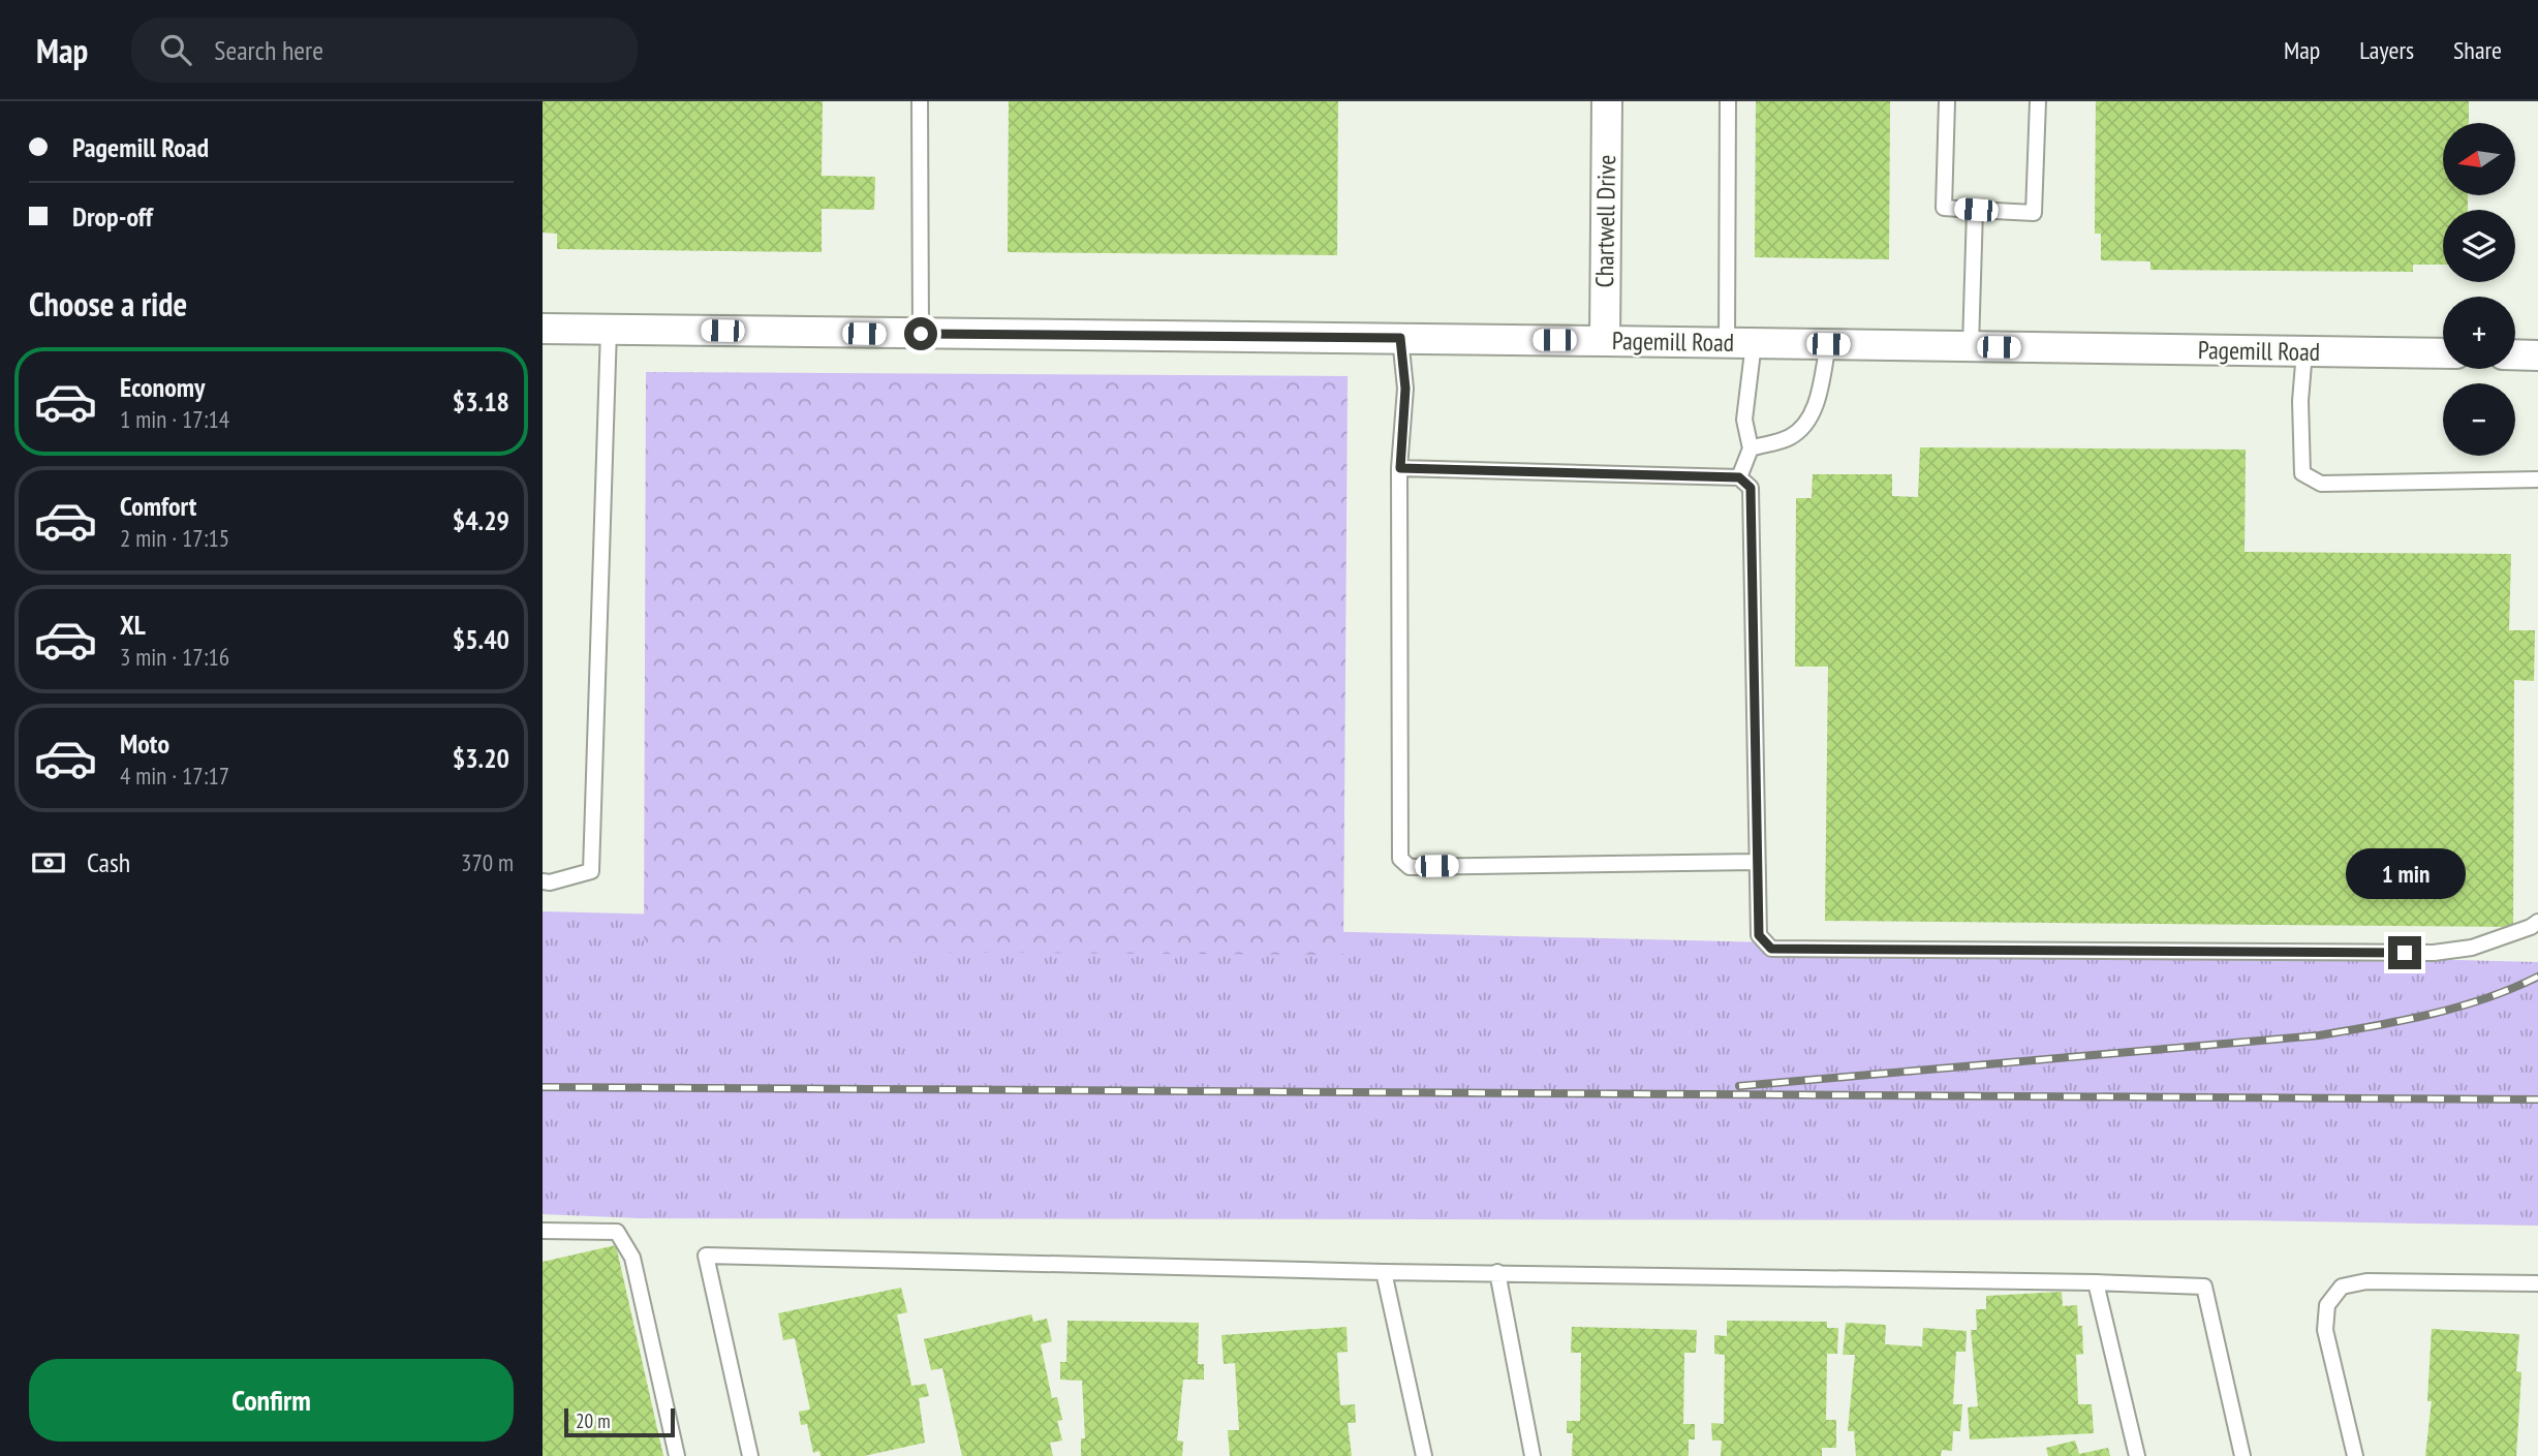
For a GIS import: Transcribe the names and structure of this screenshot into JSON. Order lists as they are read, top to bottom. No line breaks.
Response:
{"streets":{"street":["Chartwell Drive","Pagemill Road"]},"crossings":[["Chartwell Drive","Pagemill Road"]],"scale_bar":"20 m","north":"left","page":{"header":"Map","search":"Search here","nav":["Map","Layers","Share"],"banner":["Pagemill Road","Drop-off"],"map_buttons":["+","−"],"heading":"Choose a ride","list":[{"name":"Economy","note":"1 min · 17:14","value":"$3.18"},{"name":"Comfort","note":"2 min · 17:15","value":"$4.29"},{"name":"XL","note":"3 min · 17:16","value":"$5.40"},{"name":"Moto","note":"4 min · 17:17","value":"$3.20"}],"pay":["Cash","370 m"],"bubble":"1 min","buttons":"Confirm","scale":"20 m"}}
